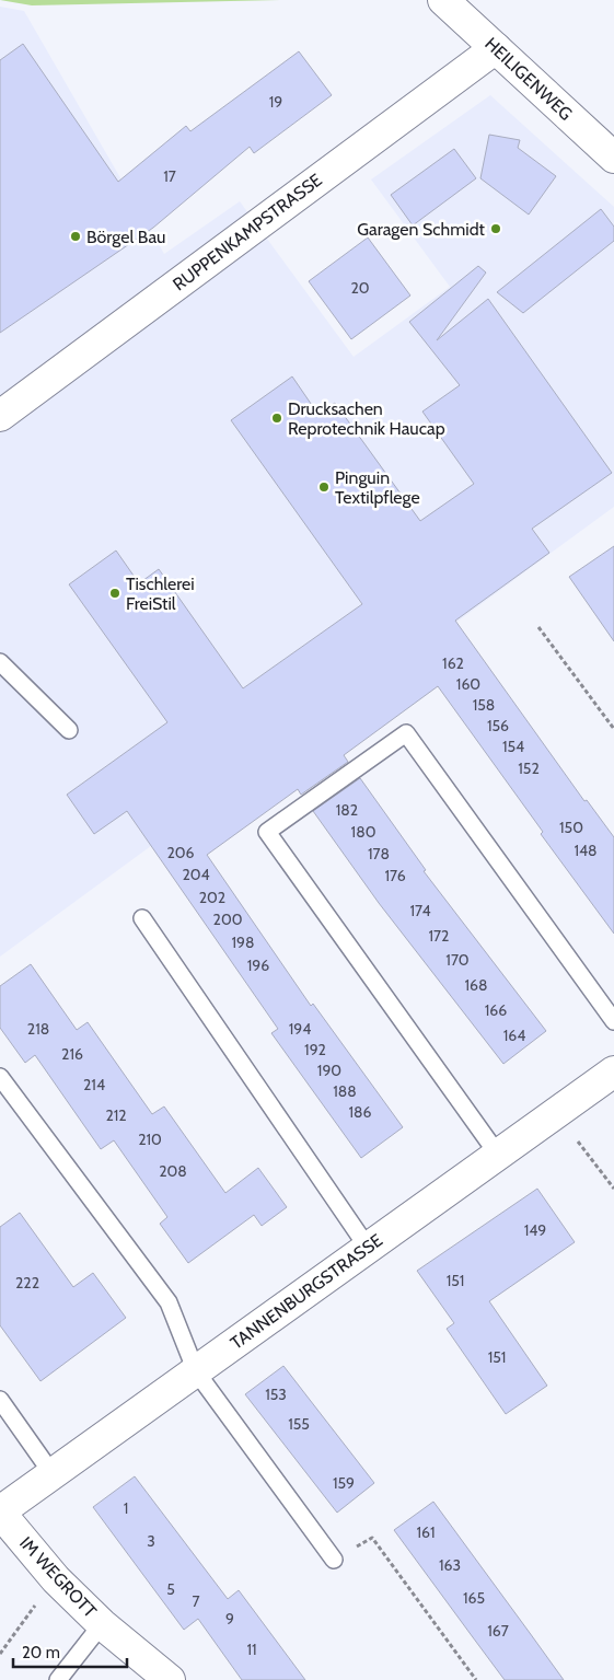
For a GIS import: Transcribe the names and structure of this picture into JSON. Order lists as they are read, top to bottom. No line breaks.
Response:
{"streets":{"street":["HEILIGENWEG","RUPPENKAMPSTRASSE","TANNENBURGSTRASSE","IM WEGROTT"]},"crossings":[["HEILIGENWEG","RUPPENKAMPSTRASSE"],["TANNENBURGSTRASSE","IM WEGROTT"]],"places":["Garagen Schmidt","Börgel Bau","Drucksachen Reprotechnik Haucap","Pinguin Textilpflege","Tischlerei FreiStil"],"house_numbers":["19","17","20","162","160","158","156","154","152","182","150","180","148","206","178","204","176","202","174","200","172","198","170","196","168","166","218","194","164","192","216","190","214","188","186","212","210","208","149","151","222","151","153","155","159","1","161","3","163","5","165","7","9","167","11"],"scale_bar":"20 m"}
